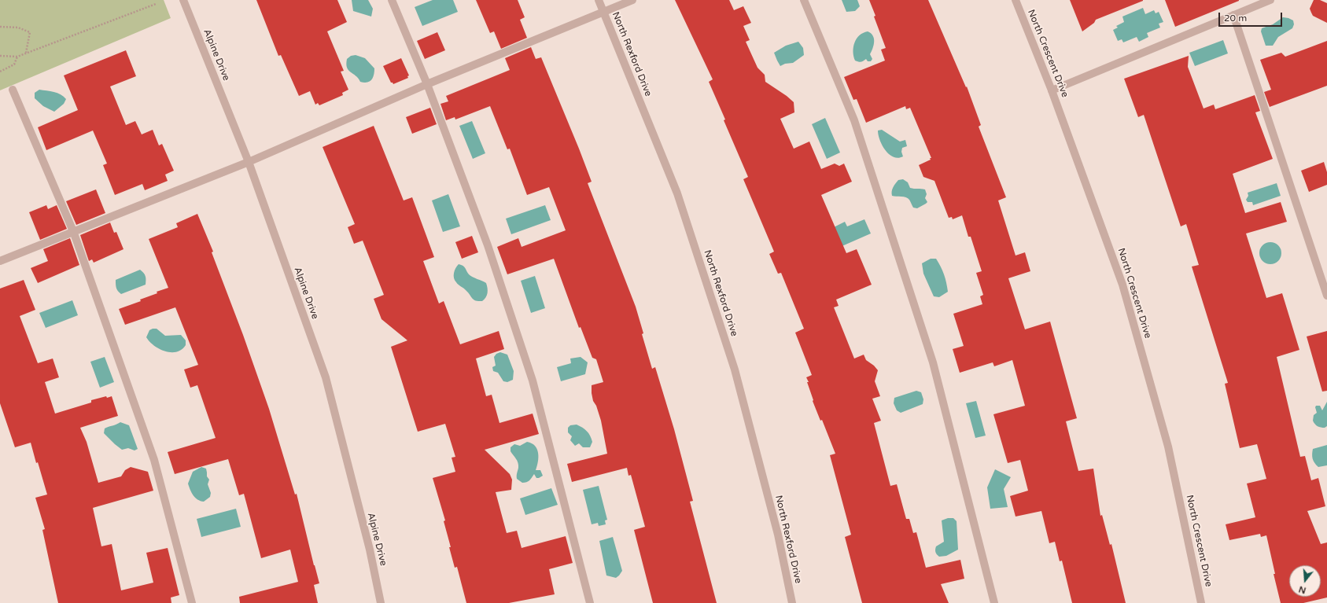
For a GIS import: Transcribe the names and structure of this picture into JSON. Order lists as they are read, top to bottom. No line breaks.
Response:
{"streets":{"street":["North Crescent Drive","North Rexford Drive","Alpine Drive"]},"scale_bar":"20 m","north":"bottom"}
